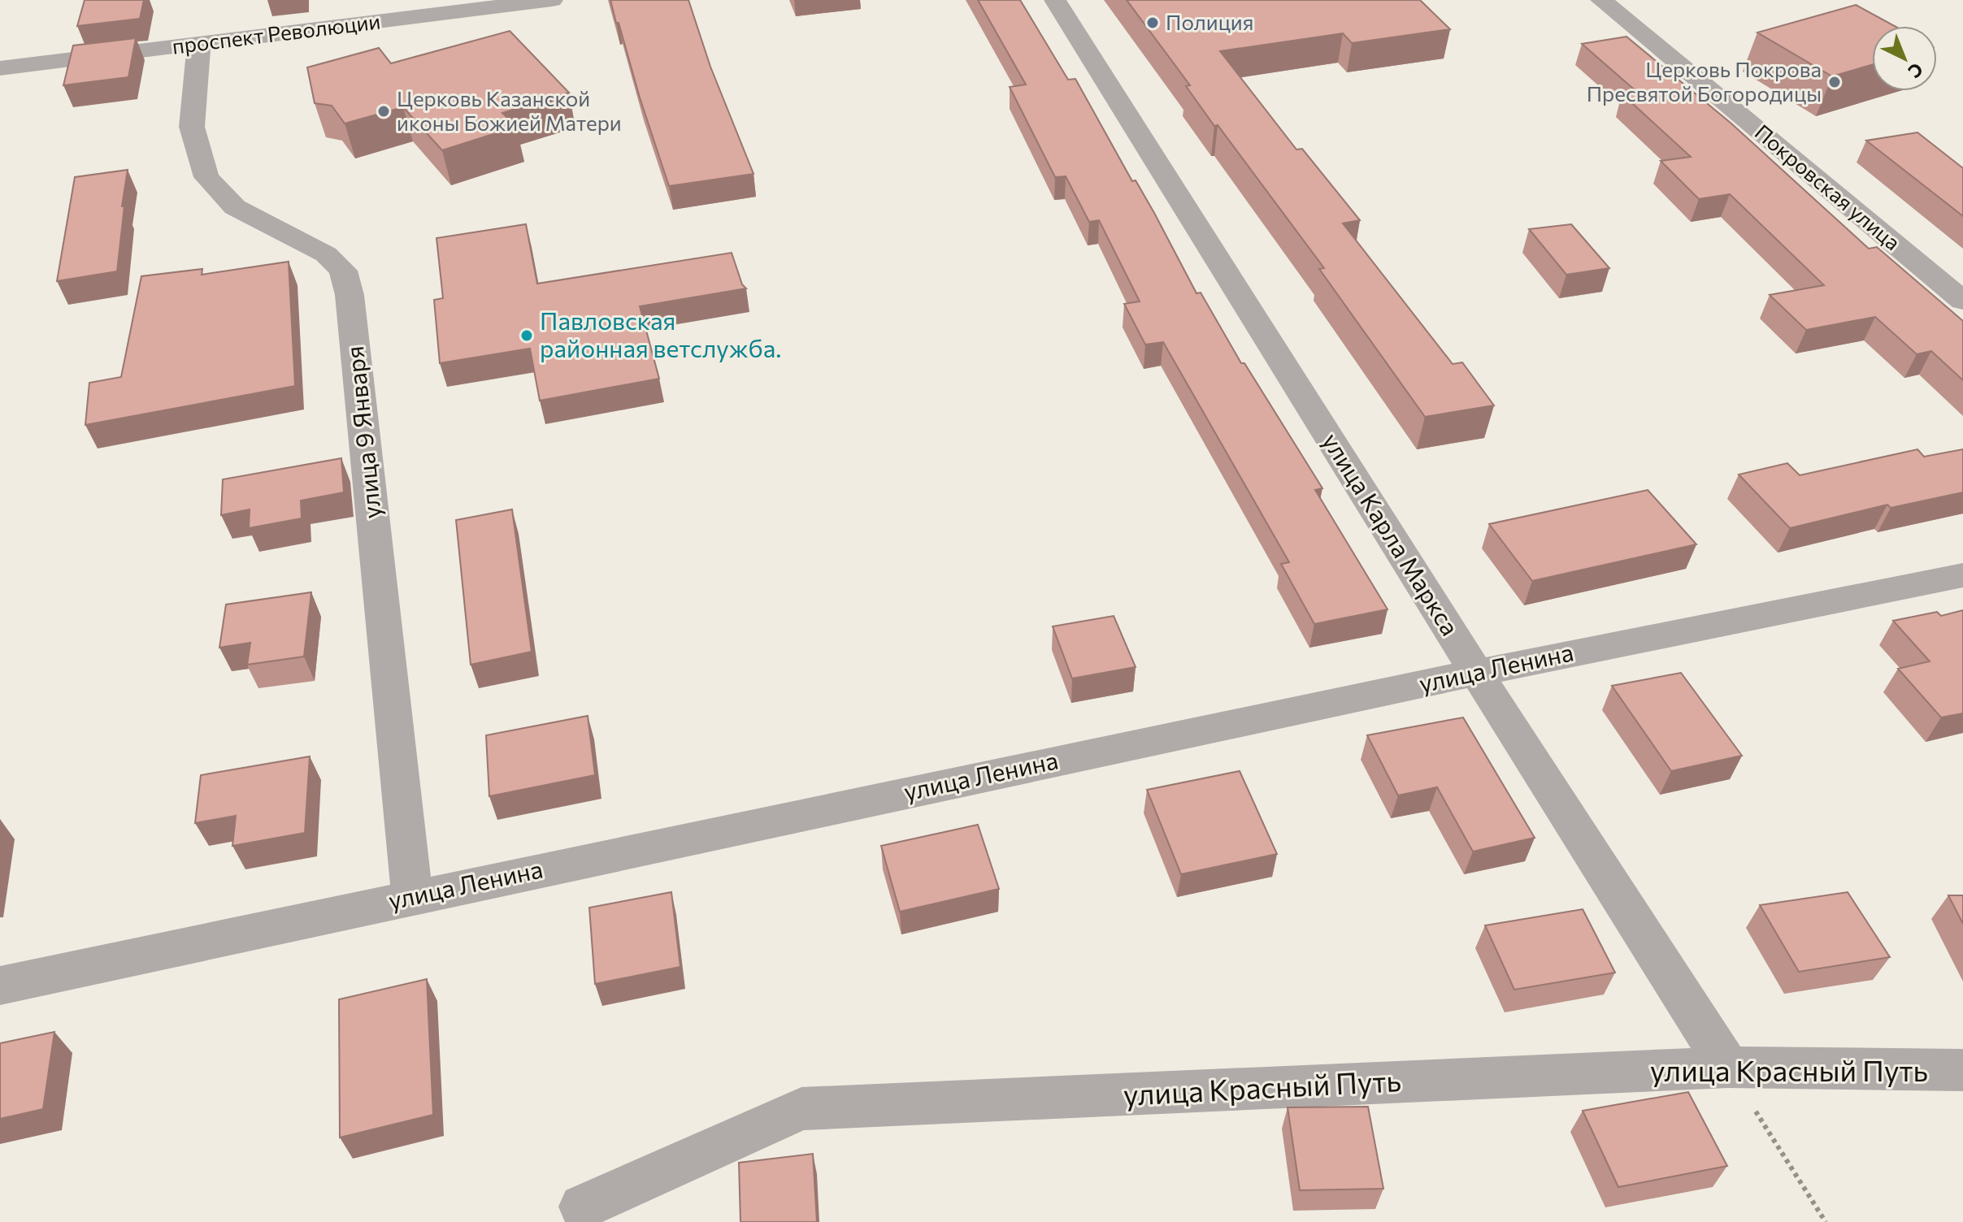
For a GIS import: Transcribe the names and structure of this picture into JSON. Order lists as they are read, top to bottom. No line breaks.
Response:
{"streets":{"street":["проспект Революции","Покровская улица","улица 9 Января","улица Карла Маркса","улица Ленина","улица Красный Путь"]},"crossings":[["проспект Революции","улица 9 Января"],["улица 9 Января","улица Ленина"],["улица Карла Маркса","улица Ленина"],["улица Карла Маркса","улица Красный Путь"]],"places":["Полиция","Церковь Покрова Пресвятой Богородицы","Церковь Казанской иконы Божией Матери","Павловская районная ветслужба."],"north":"bottom right"}
